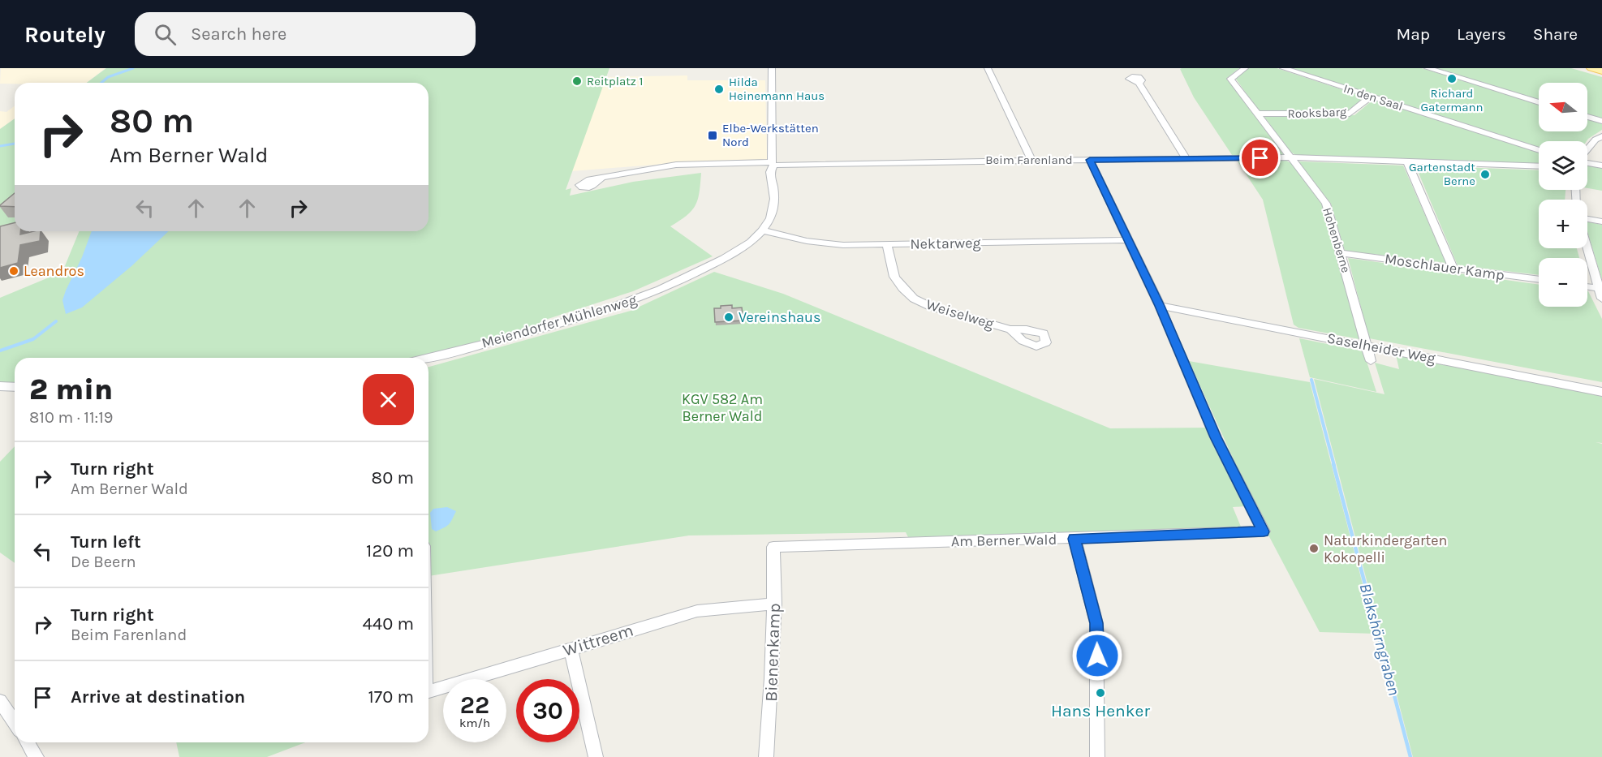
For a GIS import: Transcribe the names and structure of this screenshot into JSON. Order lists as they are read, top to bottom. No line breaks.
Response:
{"streets":{"street":["In den Saal","Rooksbarg","Beim Farenland","Hohenberne","Nektarweg","Moschlauer Kamp","Weiselweg","Meiendorfer Mühlenweg","Saselheider Weg","Am Berner Wald","Wittreem","Bienenkamp"]},"crossings":[["In den Saal","Rooksbarg"],["Rooksbarg","Hohenberne"],["Beim Farenland","Hohenberne"],["Beim Farenland","Meiendorfer Mühlenweg"],["Hohenberne","Moschlauer Kamp"],["Hohenberne","Saselheider Weg"],["Nektarweg","Weiselweg"],["Nektarweg","Meiendorfer Mühlenweg"],["Saselheider Weg","Am Berner Wald"],["Am Berner Wald","Bienenkamp"],["Wittreem","Bienenkamp"]],"water":["Blakshörngraben"],"parks":["KGV 582 Am Berner Wald"],"places":{"other":["Richard Gatermann","Reitplatz 1","Hilda Heinemann Haus","Gartenstadt Berne","Leandros","Vereinshaus","Naturkindergarten Kokopelli","Hans Henker"],"transit":["Elbe-Werkstätten Nord"]},"north":"left","page":{"header":"Routely","search":"Search here","nav":["Map","Layers","Share"],"map_buttons":["+","−"],"turn":["80 m","Am Berner Wald"],"heading":["2 min","810 m · 11:19"],"list":[{"name":"Turn right","note":"Am Berner Wald","value":"80 m"},{"name":"Turn left","note":"De Beern","value":"120 m"},{"name":"Turn right","note":"Beim Farenland","value":"440 m"},{"name":"Arrive at destination","value":"170 m"}],"speed":"22 km/h","limit":"30"}}
